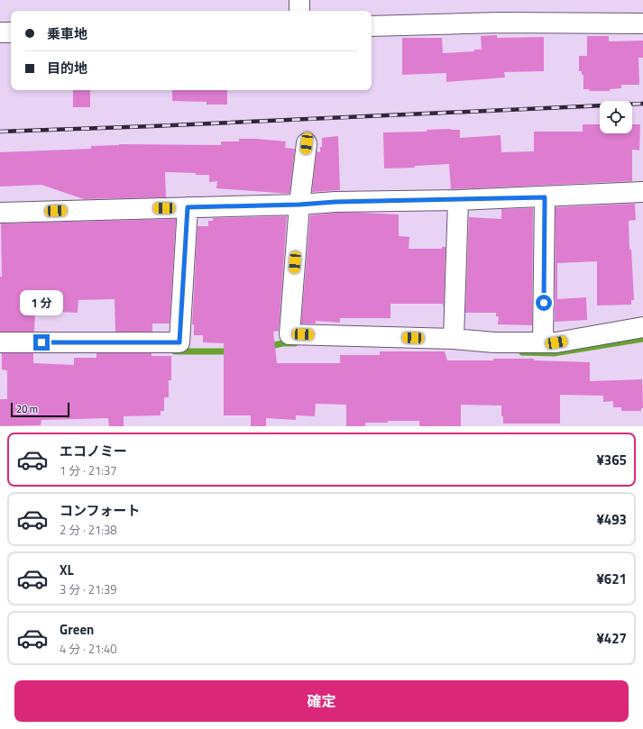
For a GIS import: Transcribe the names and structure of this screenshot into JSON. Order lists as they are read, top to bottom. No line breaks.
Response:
{"scale_bar":"20 m","page":{"banner":["乗車地","目的地"],"bubble":"1 分","scale":"20 m","list":[{"name":"エコノミー","note":"1 分 · 21:37","value":"¥365"},{"name":"コンフォート","note":"2 分 · 21:38","value":"¥493"},{"name":"XL","note":"3 分 · 21:39","value":"¥621"},{"name":"Green","note":"4 分 · 21:40","value":"¥427"}],"buttons":"確定"}}
